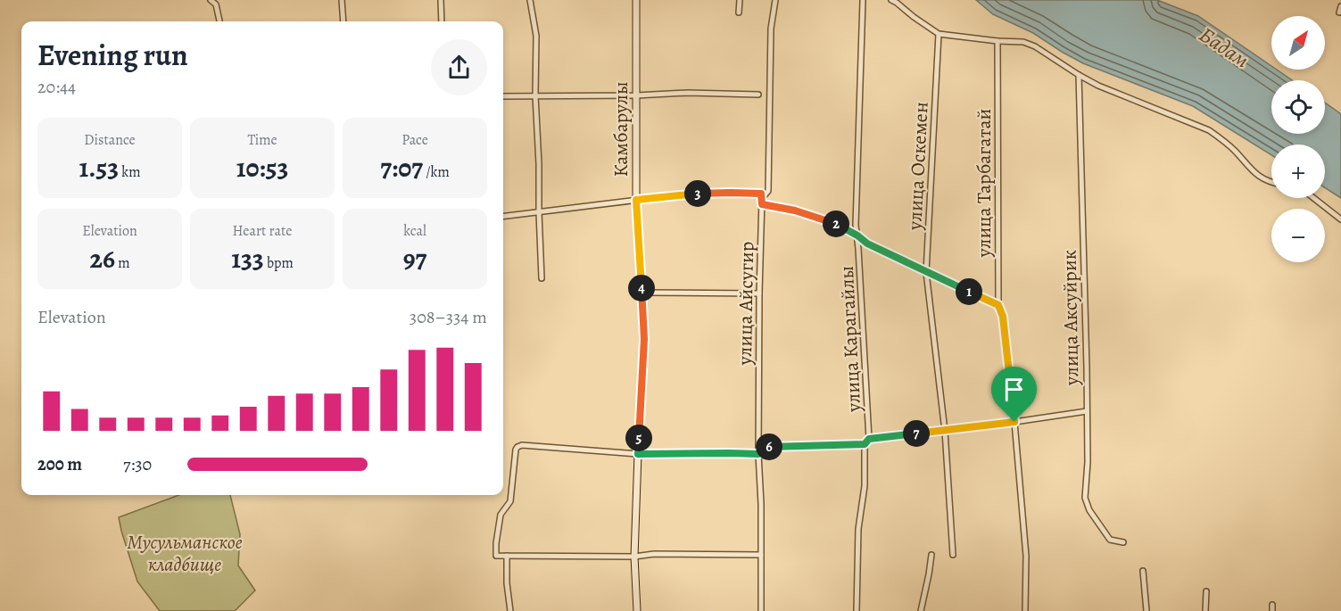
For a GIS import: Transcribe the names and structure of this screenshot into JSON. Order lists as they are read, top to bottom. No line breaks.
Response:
{"streets":{"street":["Камбарулы","улица Оскемен","улица Тарбагатай","улица Айсугир","улица Аксуйрик","улица Карагайлы"]},"water":["Бадам"],"parks":["Мусульманское кладбище"],"north":"top right","page":{"map_buttons":["+","−"],"heading":["Evening run","20:44"],"stats":[["Distance","1.53 km"],["Time","10:53"],["Pace","7:07 /km"],["Elevation","26 m"],["Heart rate","133 bpm"],["kcal","97"]],"pins":["3","2","4","1","7","5","6"],"chart":["Elevation","308–334 m"],"list":[{"name":"200 m","note":"7:30"}]}}
